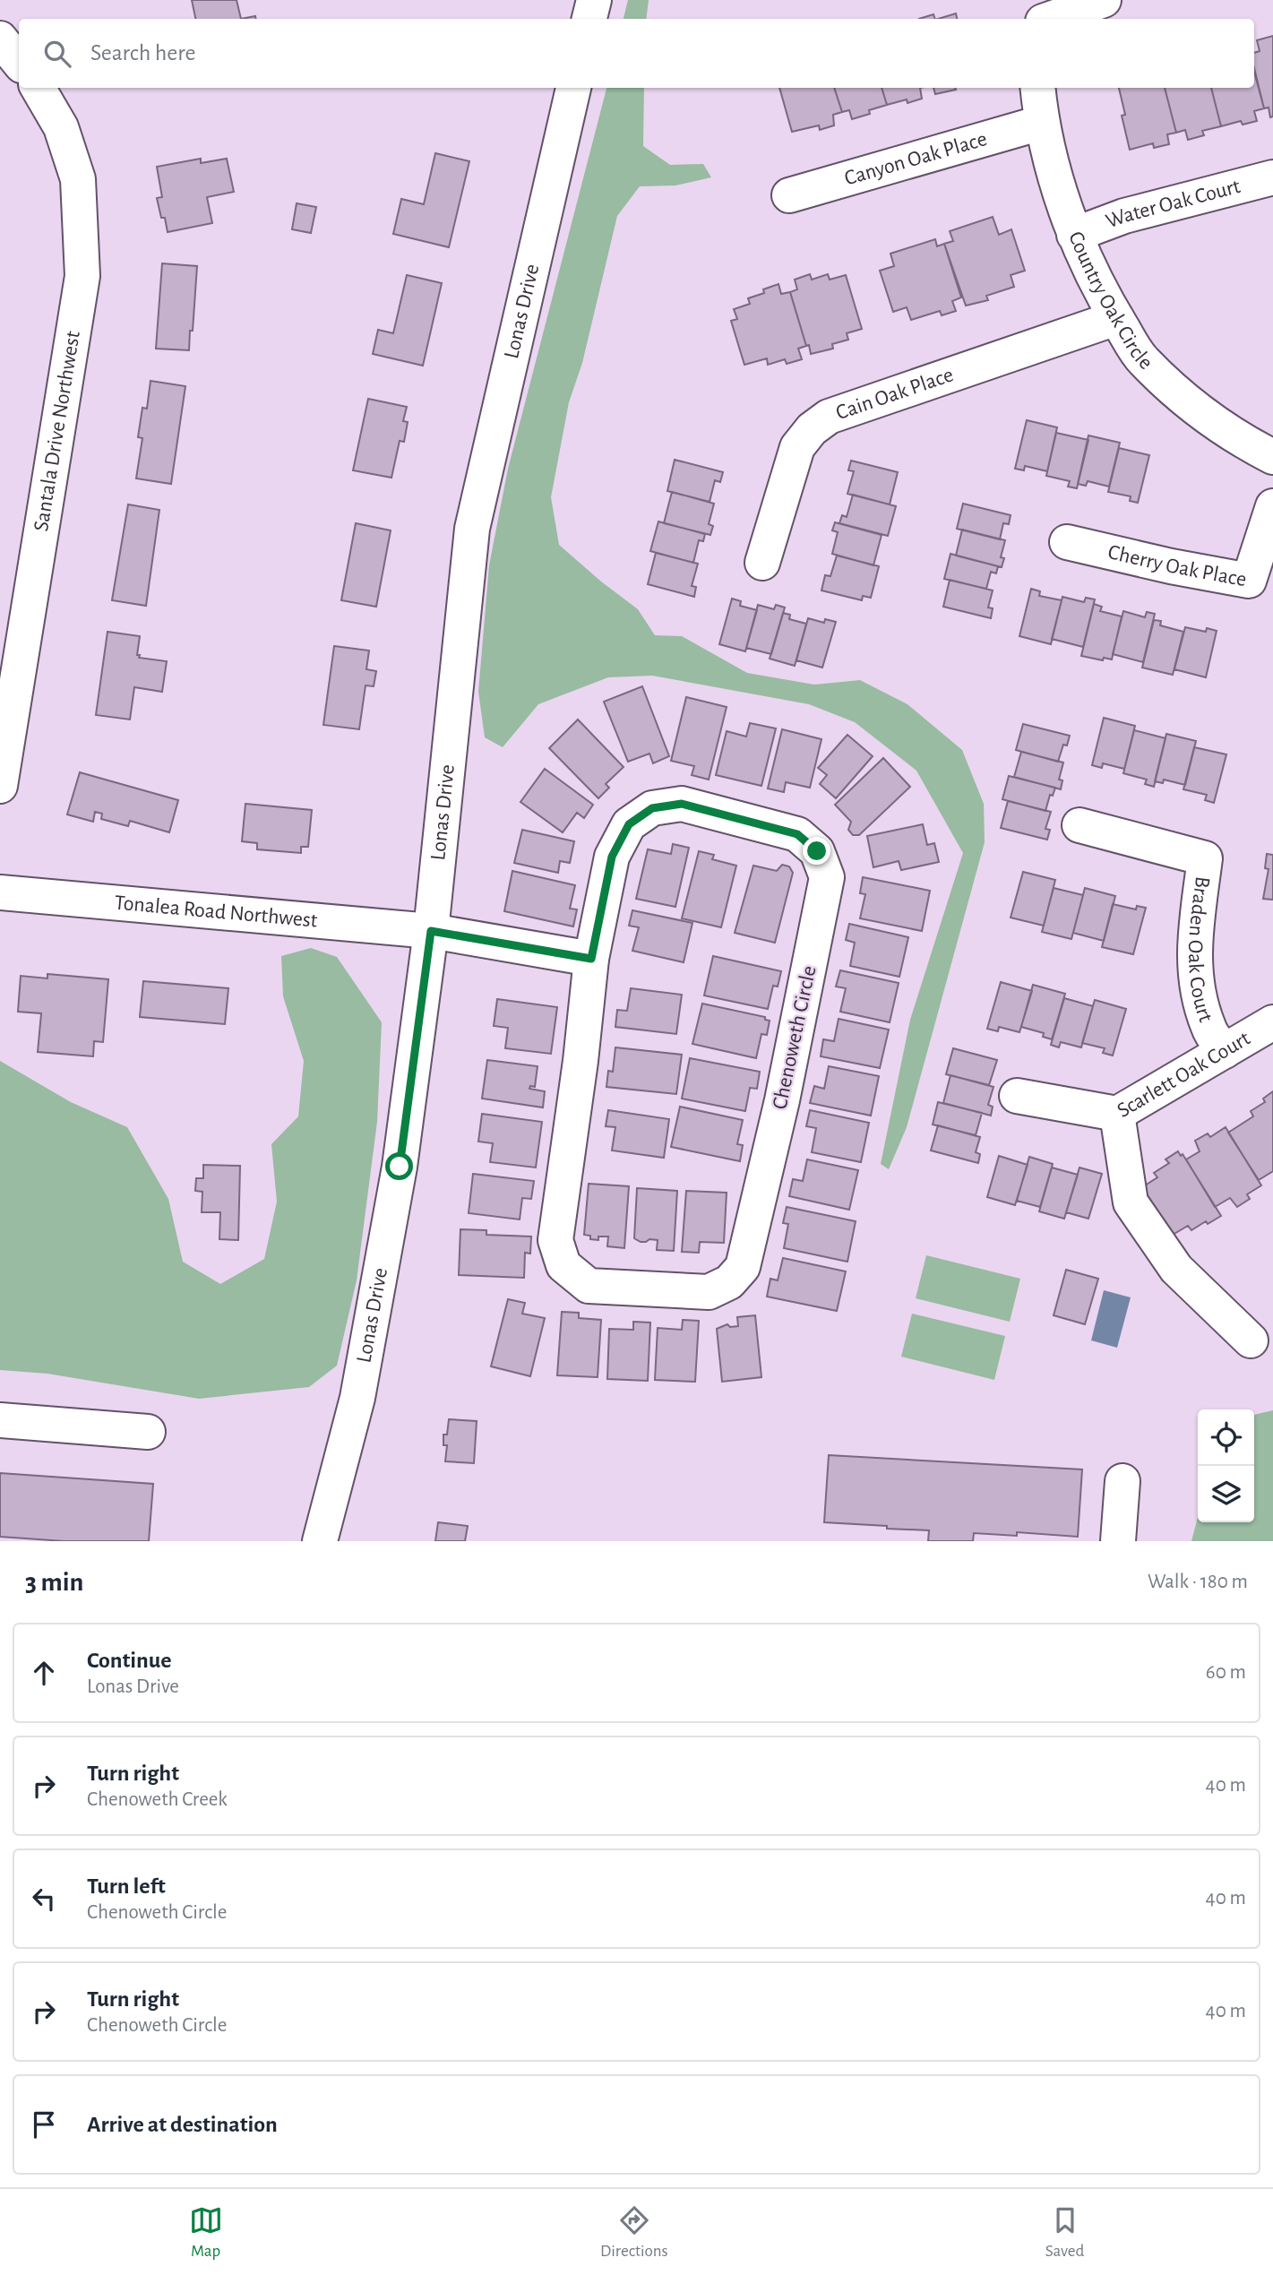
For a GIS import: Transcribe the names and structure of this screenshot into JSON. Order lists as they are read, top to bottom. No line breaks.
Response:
{"streets":{"street":["Canyon Oak Place","Water Oak Court","Country Oak Circle","Lonas Drive","Cain Oak Place","Santala Drive Northwest","Cherry Oak Place","Tonalea Road Northwest","Braden Oak Court","Chenoweth Circle","Scarlett Oak Court"]},"crossings":[["Canyon Oak Place","Country Oak Circle"],["Water Oak Court","Country Oak Circle"],["Country Oak Circle","Cain Oak Place"],["Lonas Drive","Tonalea Road Northwest"],["Tonalea Road Northwest","Chenoweth Circle"],["Braden Oak Court","Scarlett Oak Court"]],"page":{"search":"Search here","heading":["3 min","Walk · 180 m"],"list":[["Continue","Lonas Drive","60 m"],["Turn right","Chenoweth Creek","40 m"],["Turn left","Chenoweth Circle","40 m"],["Turn right","Chenoweth Circle","40 m"],"Arrive at destination"],"nav":["Map","Directions","Saved"]}}
